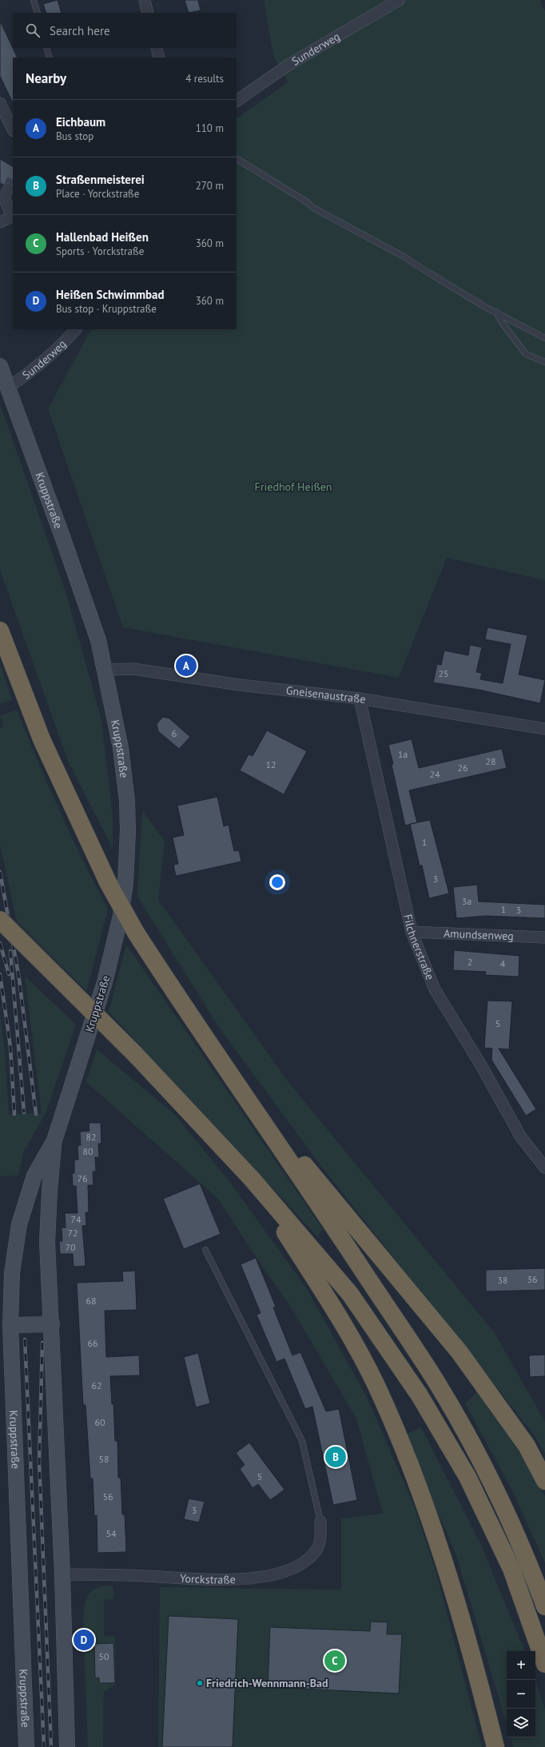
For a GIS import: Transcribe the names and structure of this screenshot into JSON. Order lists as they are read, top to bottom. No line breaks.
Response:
{"streets":{"street":["Sunderweg","Kruppstraße","Gneisenaustraße","Amundsenweg","Filchnerstraße","Yorckstraße"]},"crossings":[["Sunderweg","Kruppstraße"],["Kruppstraße","Gneisenaustraße"],["Kruppstraße","Yorckstraße"],["Gneisenaustraße","Filchnerstraße"],["Amundsenweg","Filchnerstraße"]],"parks":["Friedhof Heißen"],"places":["Friedrich-Wennmann-Bad"],"house_numbers":["25","6","1a","28","12","26","24","1","3","3a","1","3","2","4","5","82","80","76","74","72","70","36","38","68","66","62","60","58","5","56","3","54","50"],"page":{"search":"Search here","heading":["Nearby","4 results"],"list":[{"mark":"A","name":"Eichbaum","note":"Bus stop","value":"110 m"},{"mark":"B","name":"Straßenmeisterei","note":"Place · Yorckstraße","value":"270 m"},{"mark":"C","name":"Hallenbad Heißen","note":"Sports · Yorckstraße","value":"360 m"},{"mark":"D","name":"Heißen Schwimmbad","note":"Bus stop · Kruppstraße","value":"360 m"}],"pins":["A","B","D","C"],"map_buttons":["+","−"]}}
